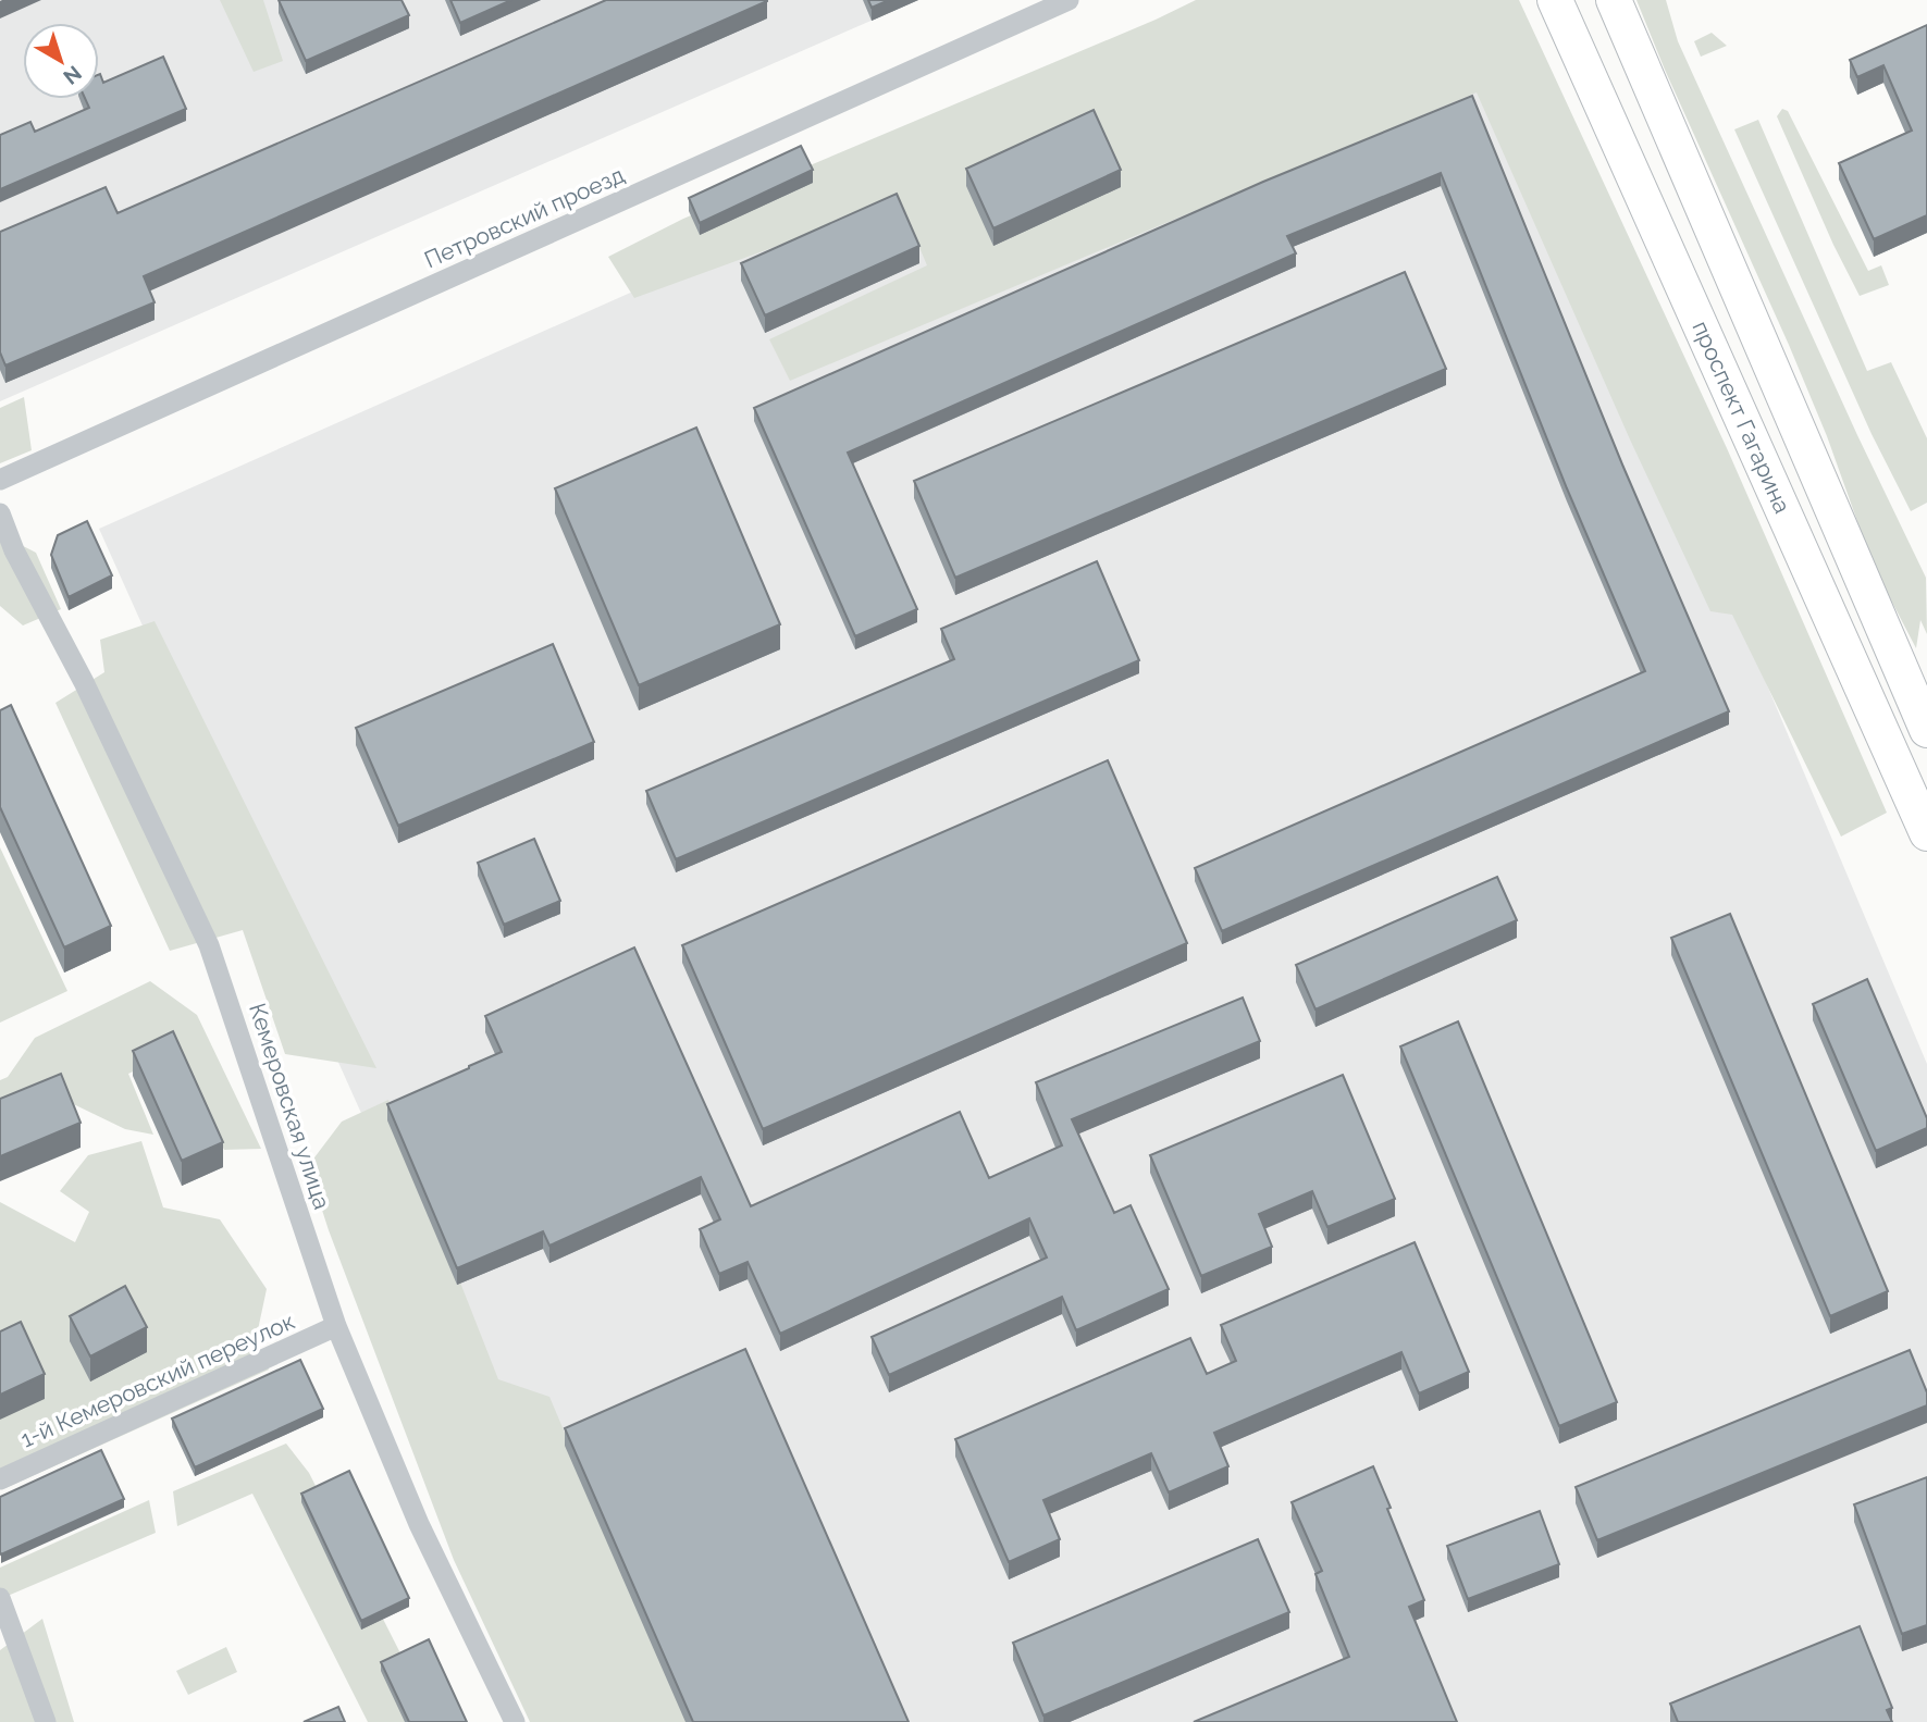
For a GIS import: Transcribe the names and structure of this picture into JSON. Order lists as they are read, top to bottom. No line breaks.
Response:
{"streets":{"main road":["проспект Гагарина"],"street":["Петровский проезд","Кемеровская улица","1-й Кемеровский переулок"]},"crossings":[["Кемеровская улица","1-й Кемеровский переулок"]],"north":"bottom right"}
